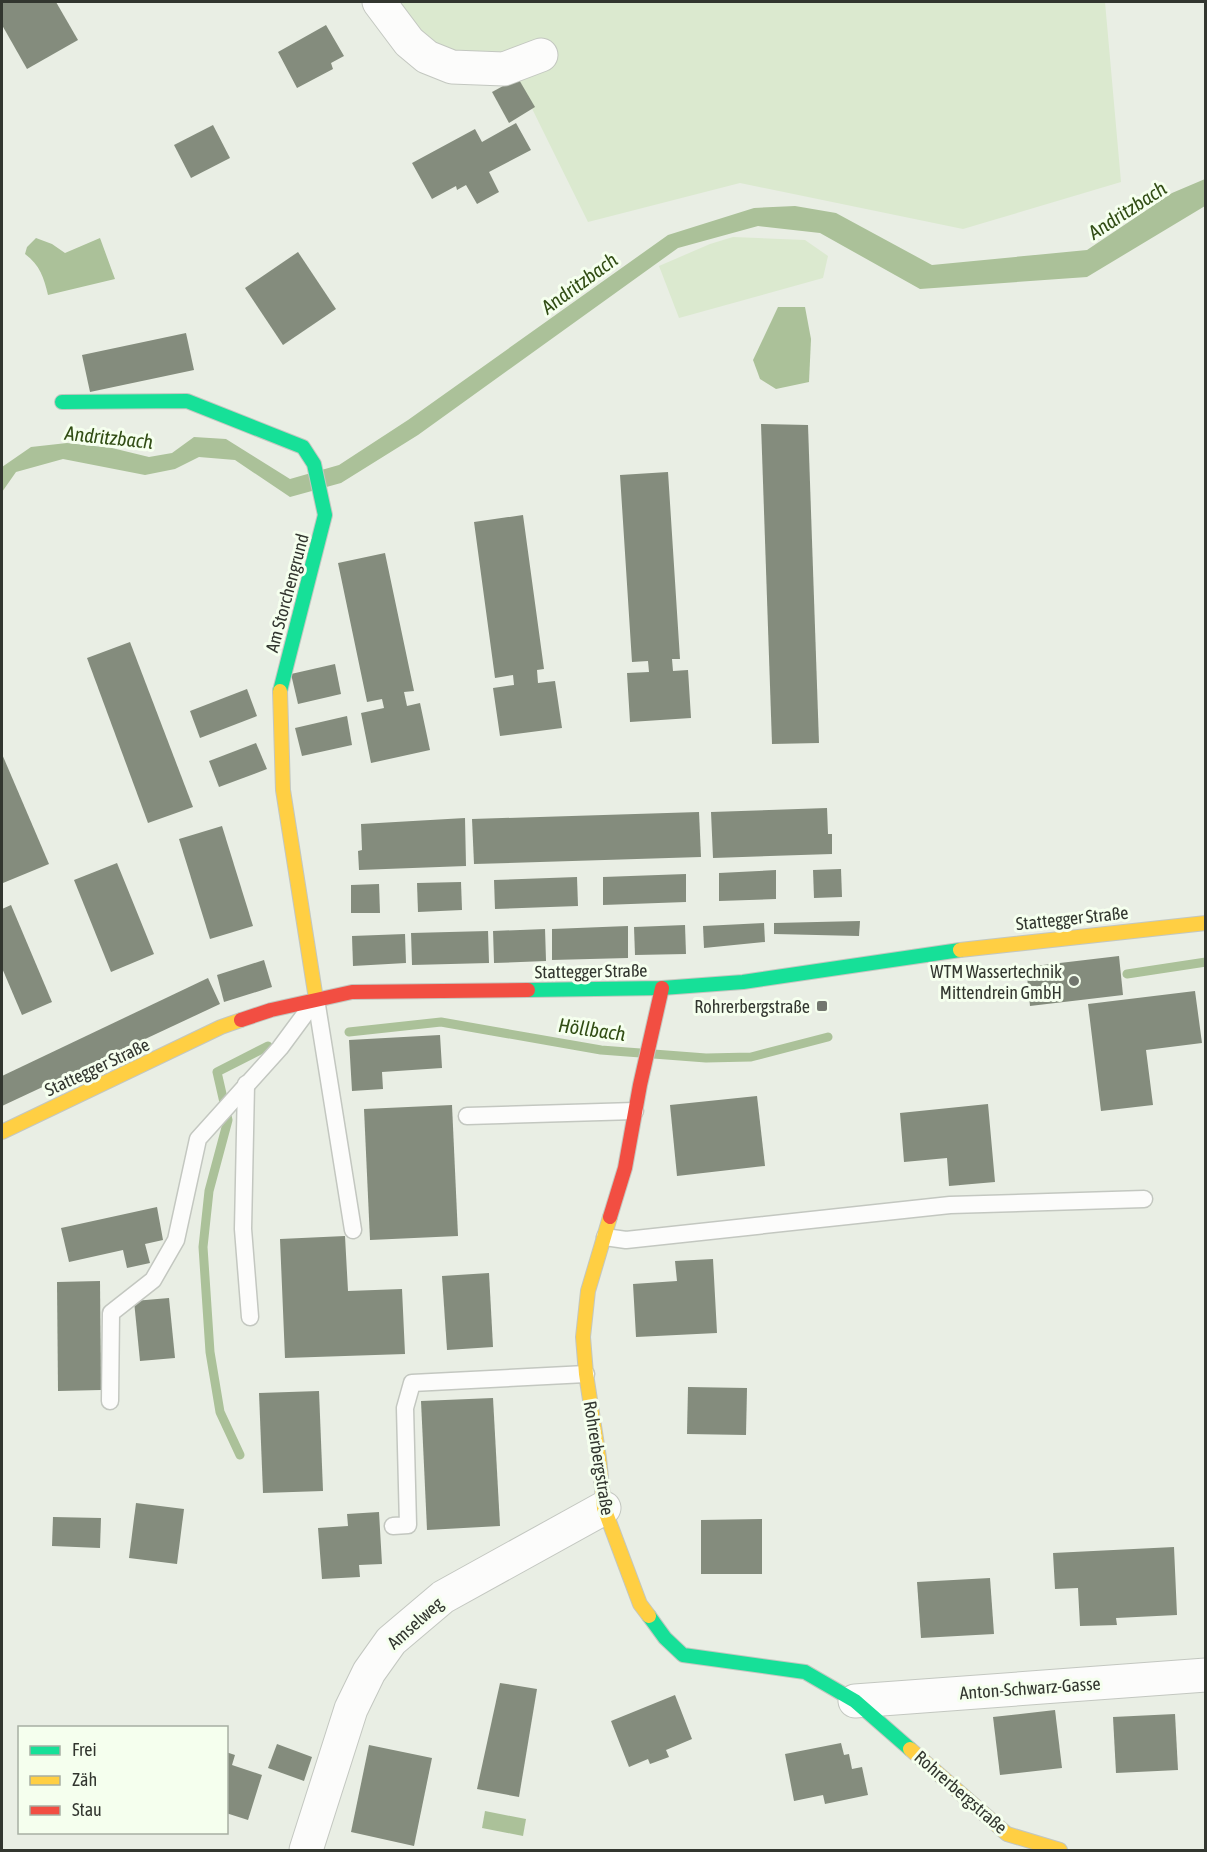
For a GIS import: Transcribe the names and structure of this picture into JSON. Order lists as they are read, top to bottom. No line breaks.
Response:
{"streets":{"street":["Am Storchengrund","Stattegger Straße","Rohrerbergstraße","Amselweg","Anton-Schwarz-Gasse"]},"crossings":[["Am Storchengrund","Stattegger Straße"],["Stattegger Straße","Rohrerbergstraße"],["Rohrerbergstraße","Amselweg"],["Rohrerbergstraße","Anton-Schwarz-Gasse"]],"water":["Andritzbach","Höllbach"],"places":{"other":["WTM Wassertechnik Mittendrein GmbH"],"transit":["Rohrerbergstraße"]},"legend":["Frei","Zäh","Stau"]}
